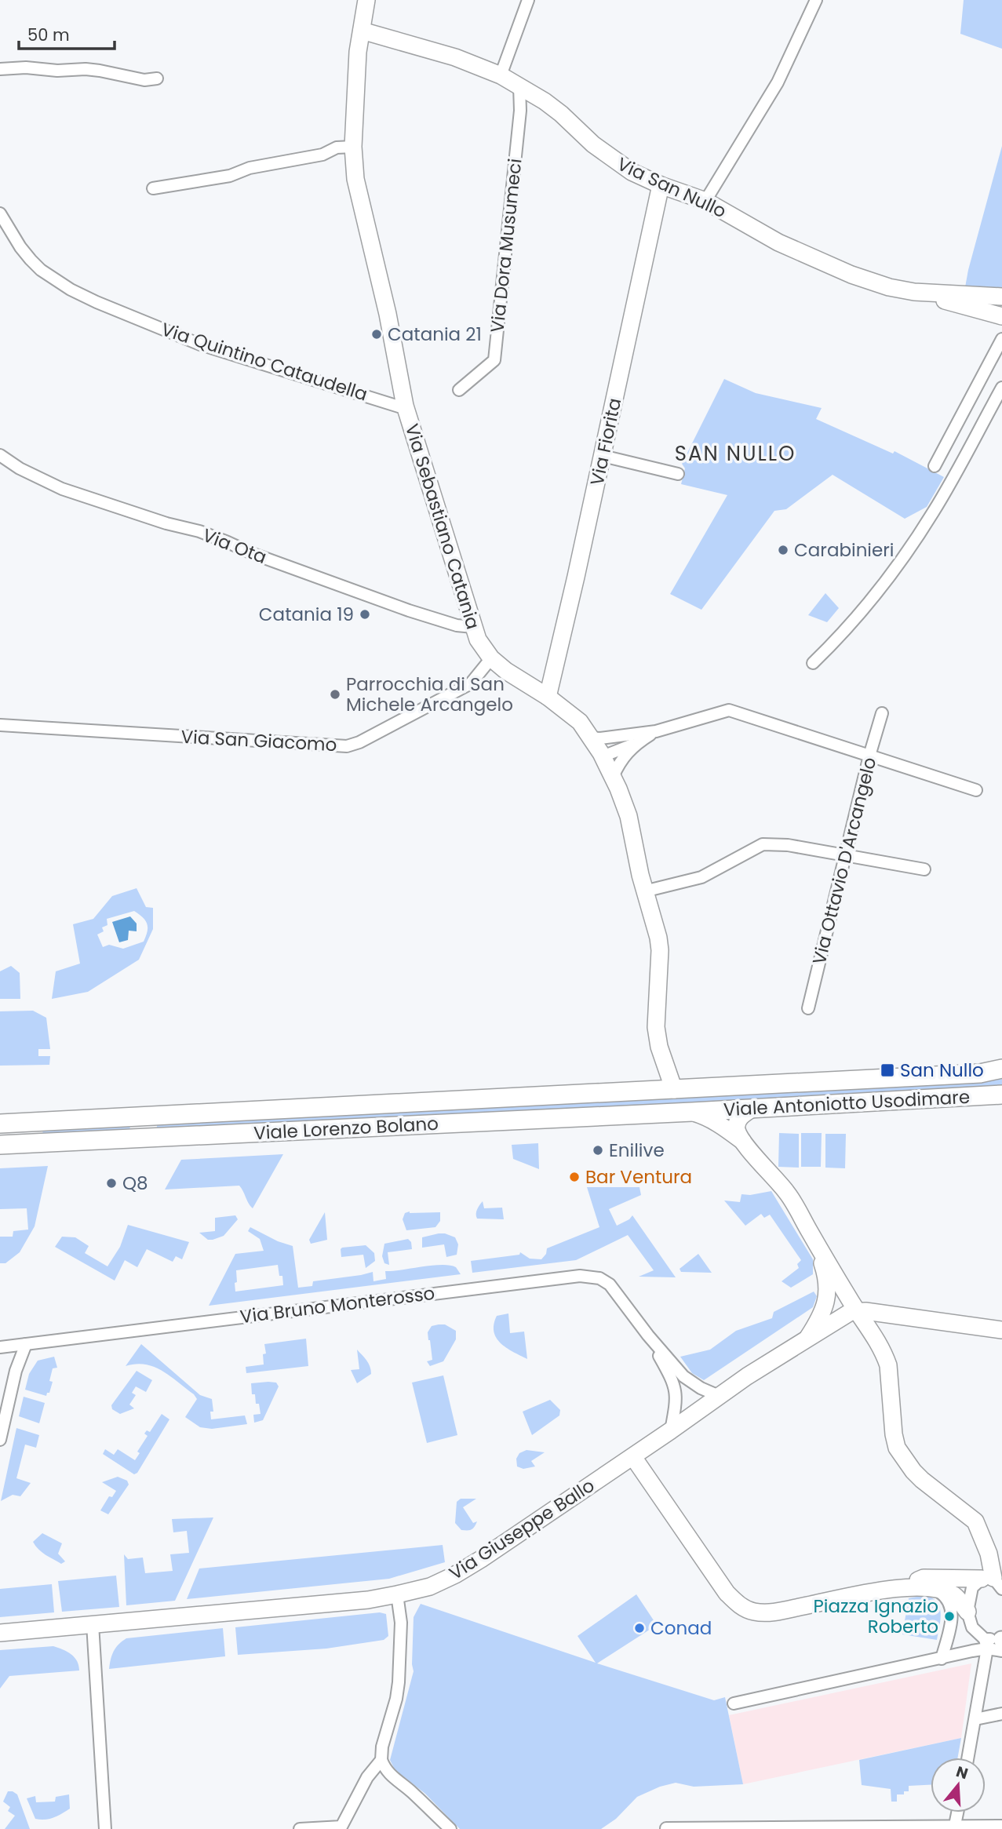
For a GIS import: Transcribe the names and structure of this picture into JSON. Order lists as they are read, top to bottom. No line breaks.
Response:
{"streets":{"main road":["Via San Nullo","Via Fiorita","Via Sebastiano Catania","Viale Antoniotto Usodimare","Viale Lorenzo Bolano","Via Giuseppe Ballo"],"street":["Via Dora Musumeci","Via Quintino Cataudella","Via Ota","Via San Giacomo","Via Ottavio D'Arcangelo","Via Bruno Monterosso"]},"crossings":[["Via San Nullo","Via Dora Musumeci"],["Via San Nullo","Via Fiorita"],["Via San Nullo","Via Sebastiano Catania"],["Via Quintino Cataudella","Via Sebastiano Catania"],["Via Fiorita","Via Sebastiano Catania"],["Via Sebastiano Catania","Via Ota"],["Via Sebastiano Catania","Via San Giacomo"],["Via Sebastiano Catania","Viale Antoniotto Usodimare"],["Via Sebastiano Catania","Viale Lorenzo Bolano"],["Viale Antoniotto Usodimare","Viale Lorenzo Bolano"]],"districts":["SAN NULLO"],"places":{"other":["Catania 21","Carabinieri","Catania 19","Parrocchia di San Michele Arcangelo","Enilive","Bar Ventura","Q8","Piazza Ignazio Roberto","Conad"],"transit":["San Nullo"]},"scale_bar":"50 m","north":"top"}
